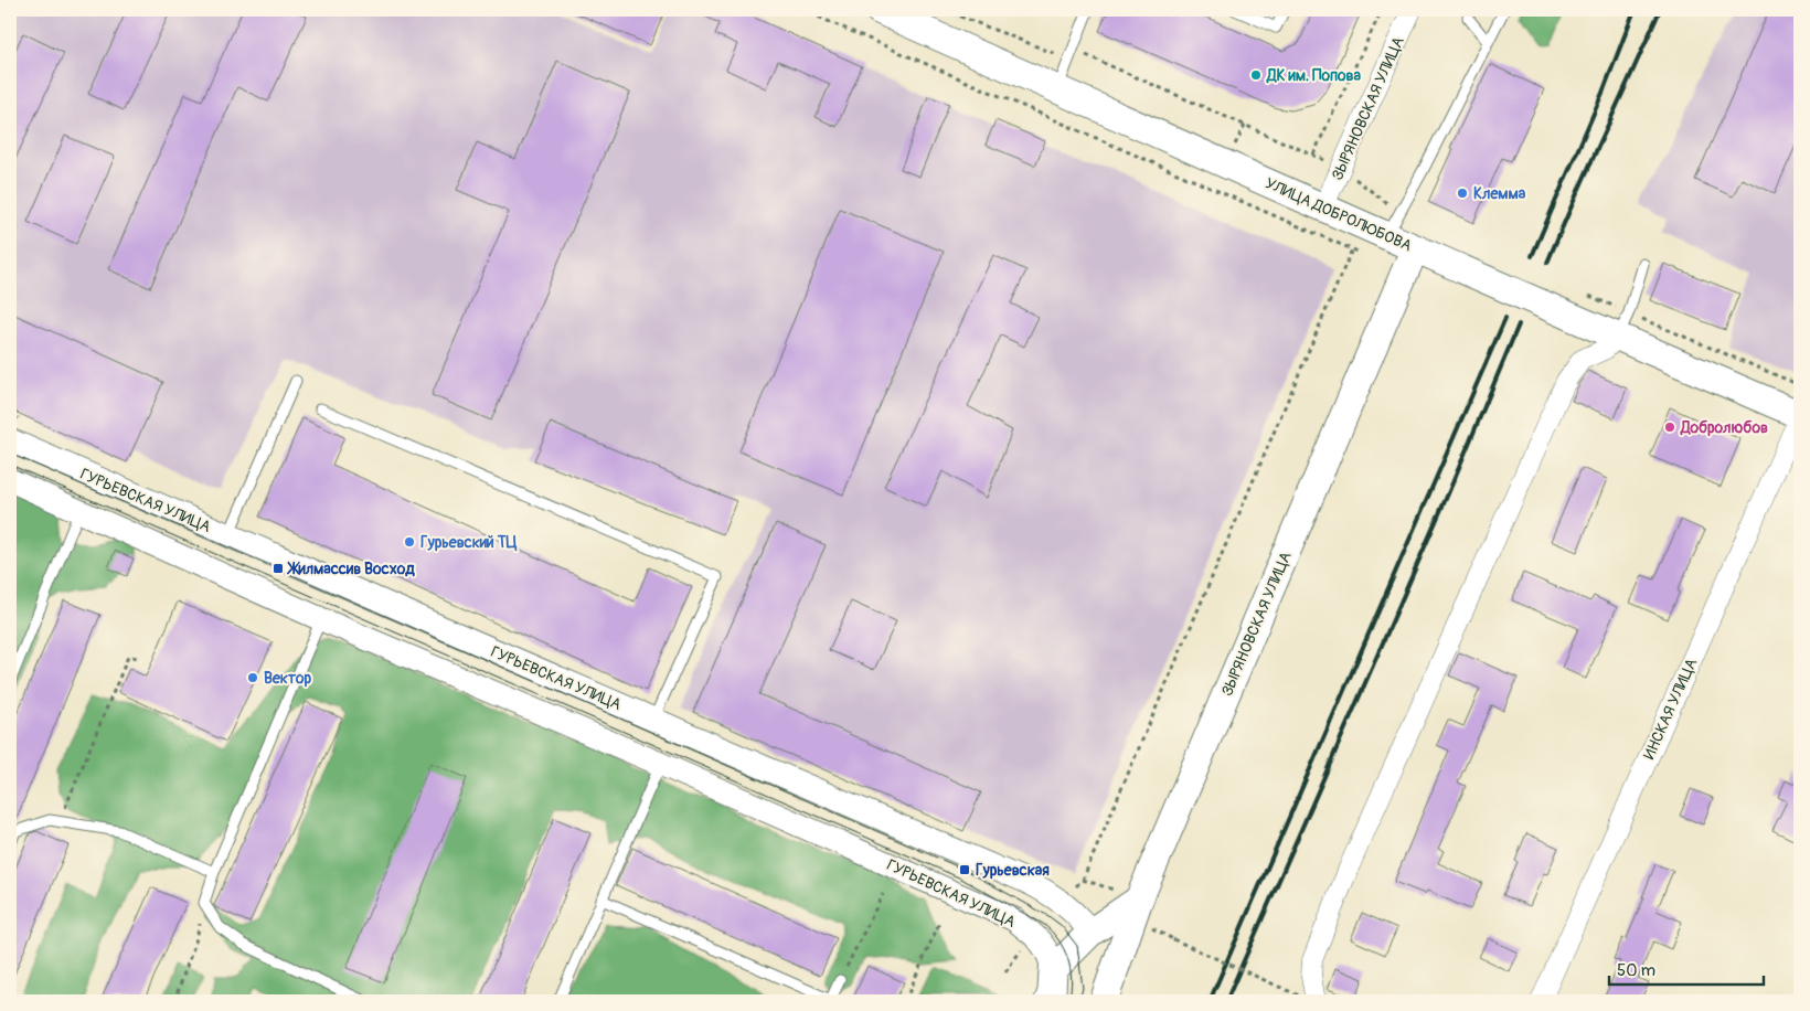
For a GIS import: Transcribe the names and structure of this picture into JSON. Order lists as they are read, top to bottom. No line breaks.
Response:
{"streets":{"main road":["ЗЫРЯНОВСКАЯ УЛИЦА","УЛИЦА ДОБРОЛЮБОВА"],"street":["ГУРЬЕВСКАЯ УЛИЦА","ИНСКАЯ УЛИЦА"]},"crossings":[["ЗЫРЯНОВСКАЯ УЛИЦА","УЛИЦА ДОБРОЛЮБОВА"],["УЛИЦА ДОБРОЛЮБОВА","ИНСКАЯ УЛИЦА"]],"places":{"other":["ДК им. Попова","Клемма","Добролюбов","Гурьевский ТЦ","Вектор"],"transit":["Жилмассив Восход","Гурьевская"]},"scale_bar":"50 m"}
